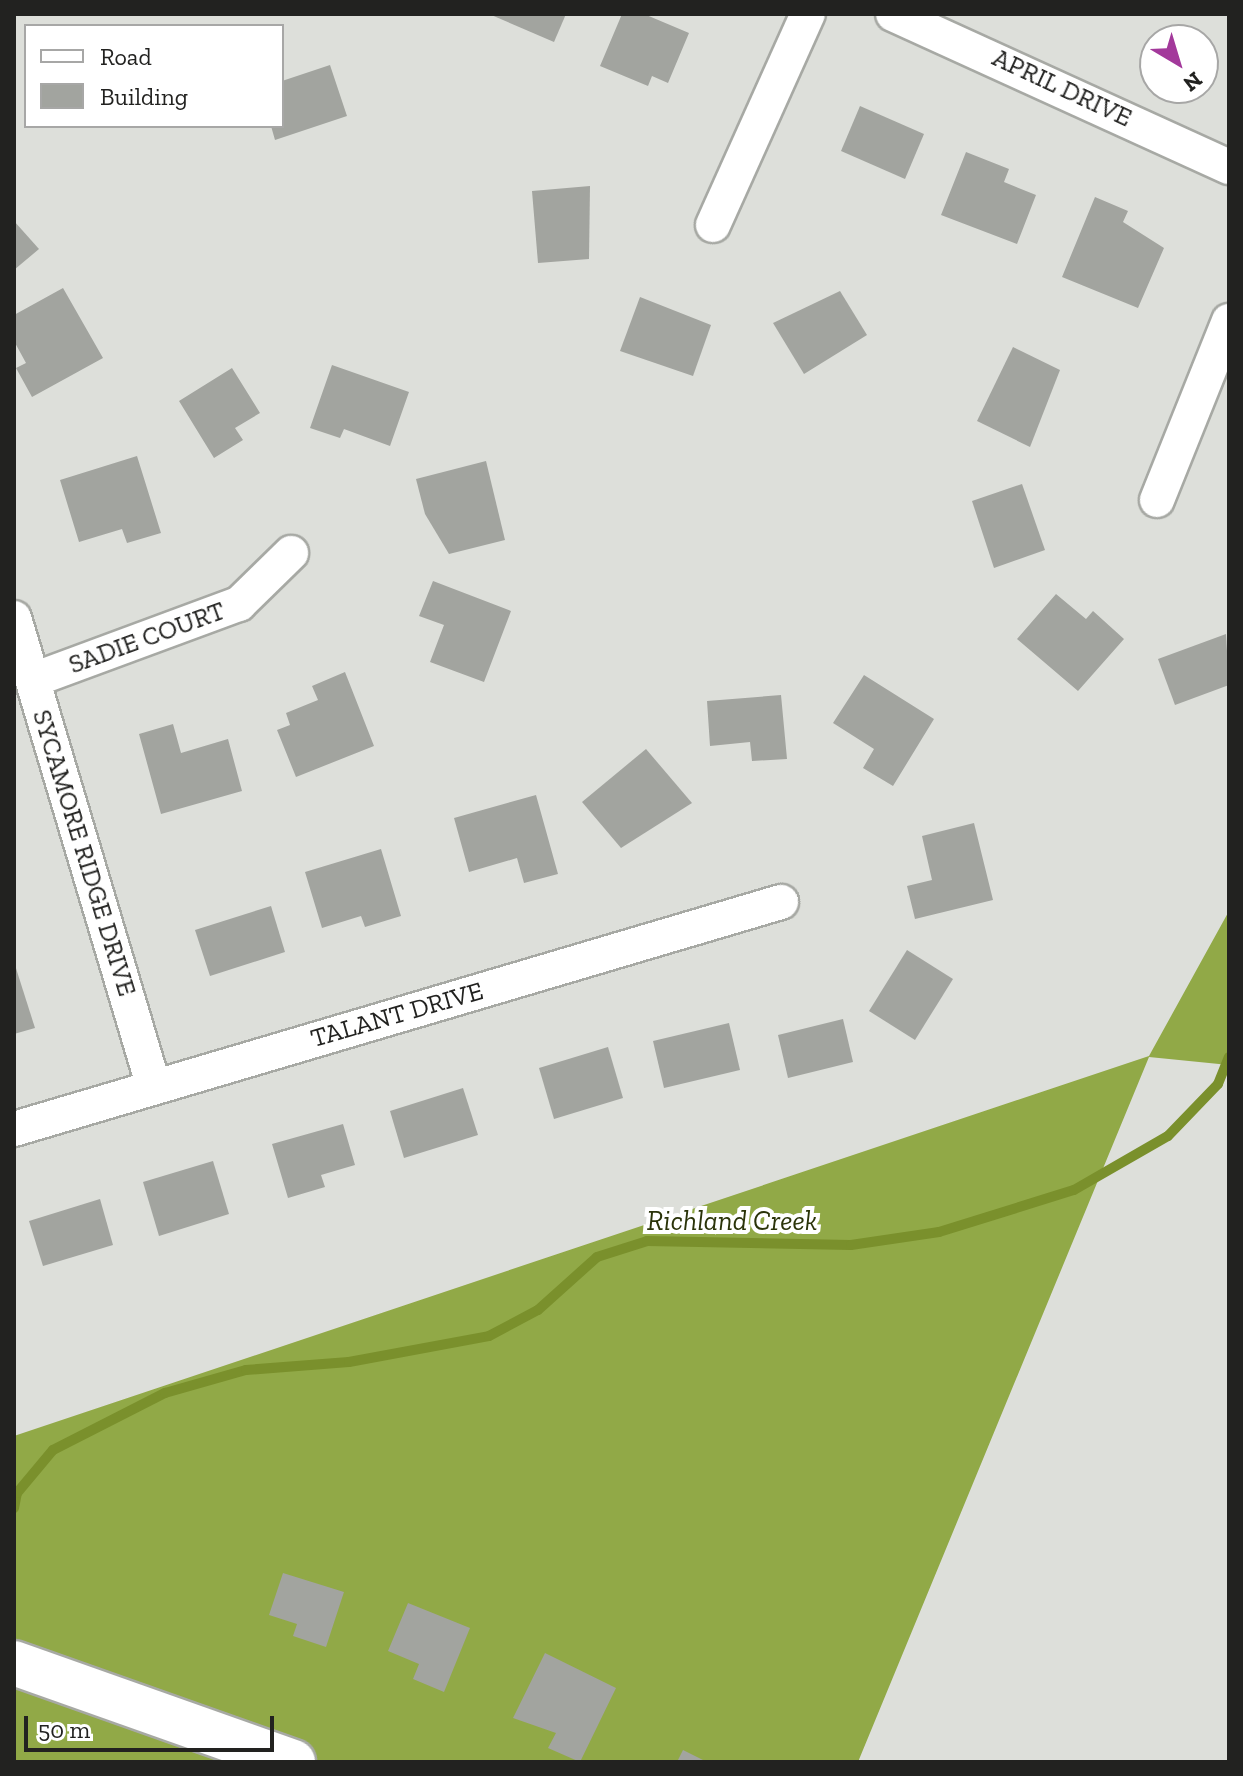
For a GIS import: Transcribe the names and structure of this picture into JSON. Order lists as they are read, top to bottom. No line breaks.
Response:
{"streets":{"street":["APRIL DRIVE","SADIE COURT","SYCAMORE RIDGE DRIVE","TALANT DRIVE"]},"crossings":[["SADIE COURT","SYCAMORE RIDGE DRIVE"],["SYCAMORE RIDGE DRIVE","TALANT DRIVE"]],"water":["Richland Creek"],"legend":["Road","Building"],"scale_bar":"50 m","north":"bottom right"}
